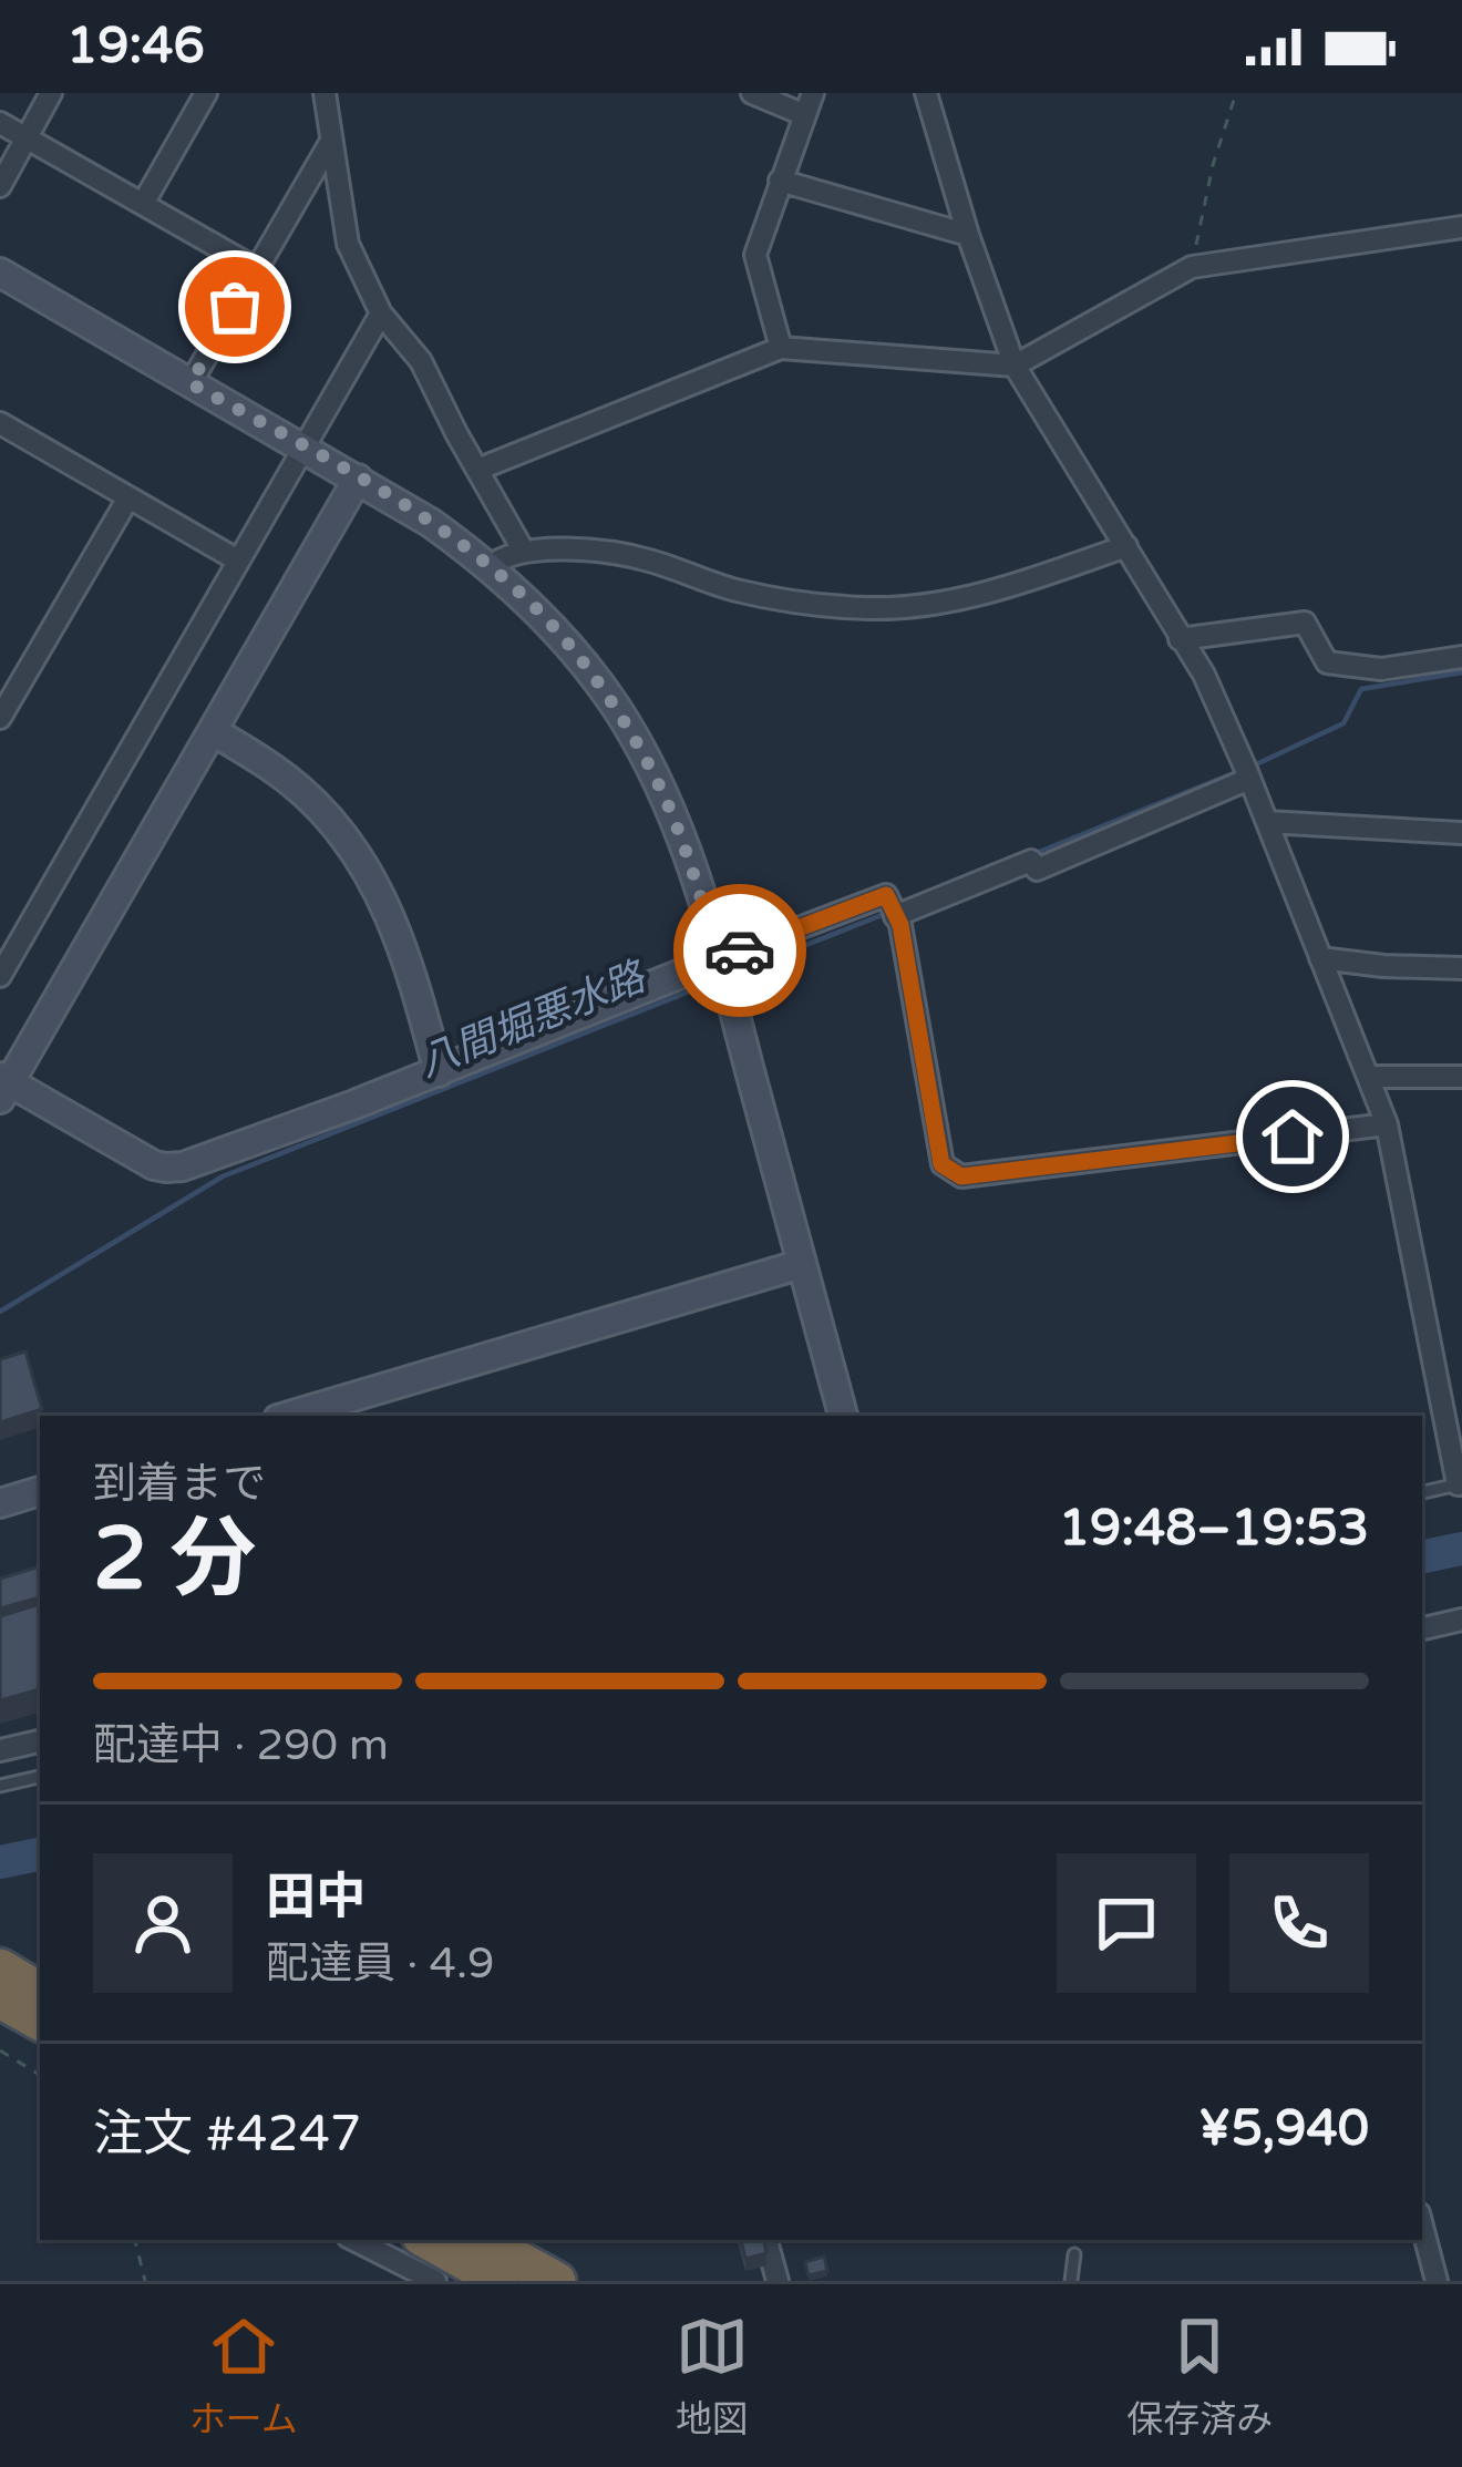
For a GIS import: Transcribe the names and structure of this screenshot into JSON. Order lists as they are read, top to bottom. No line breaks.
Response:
{"water":["八間堀悪水路"],"page":{"status":"19:46","heading":["2 分","到着まで","19:48–19:53"],"panel":["田中","配達員 · 4.9","注文 #4247","¥5,940"],"bar":"配達中 · 290 m","tabs":["ホーム","地図","保存済み"]}}
